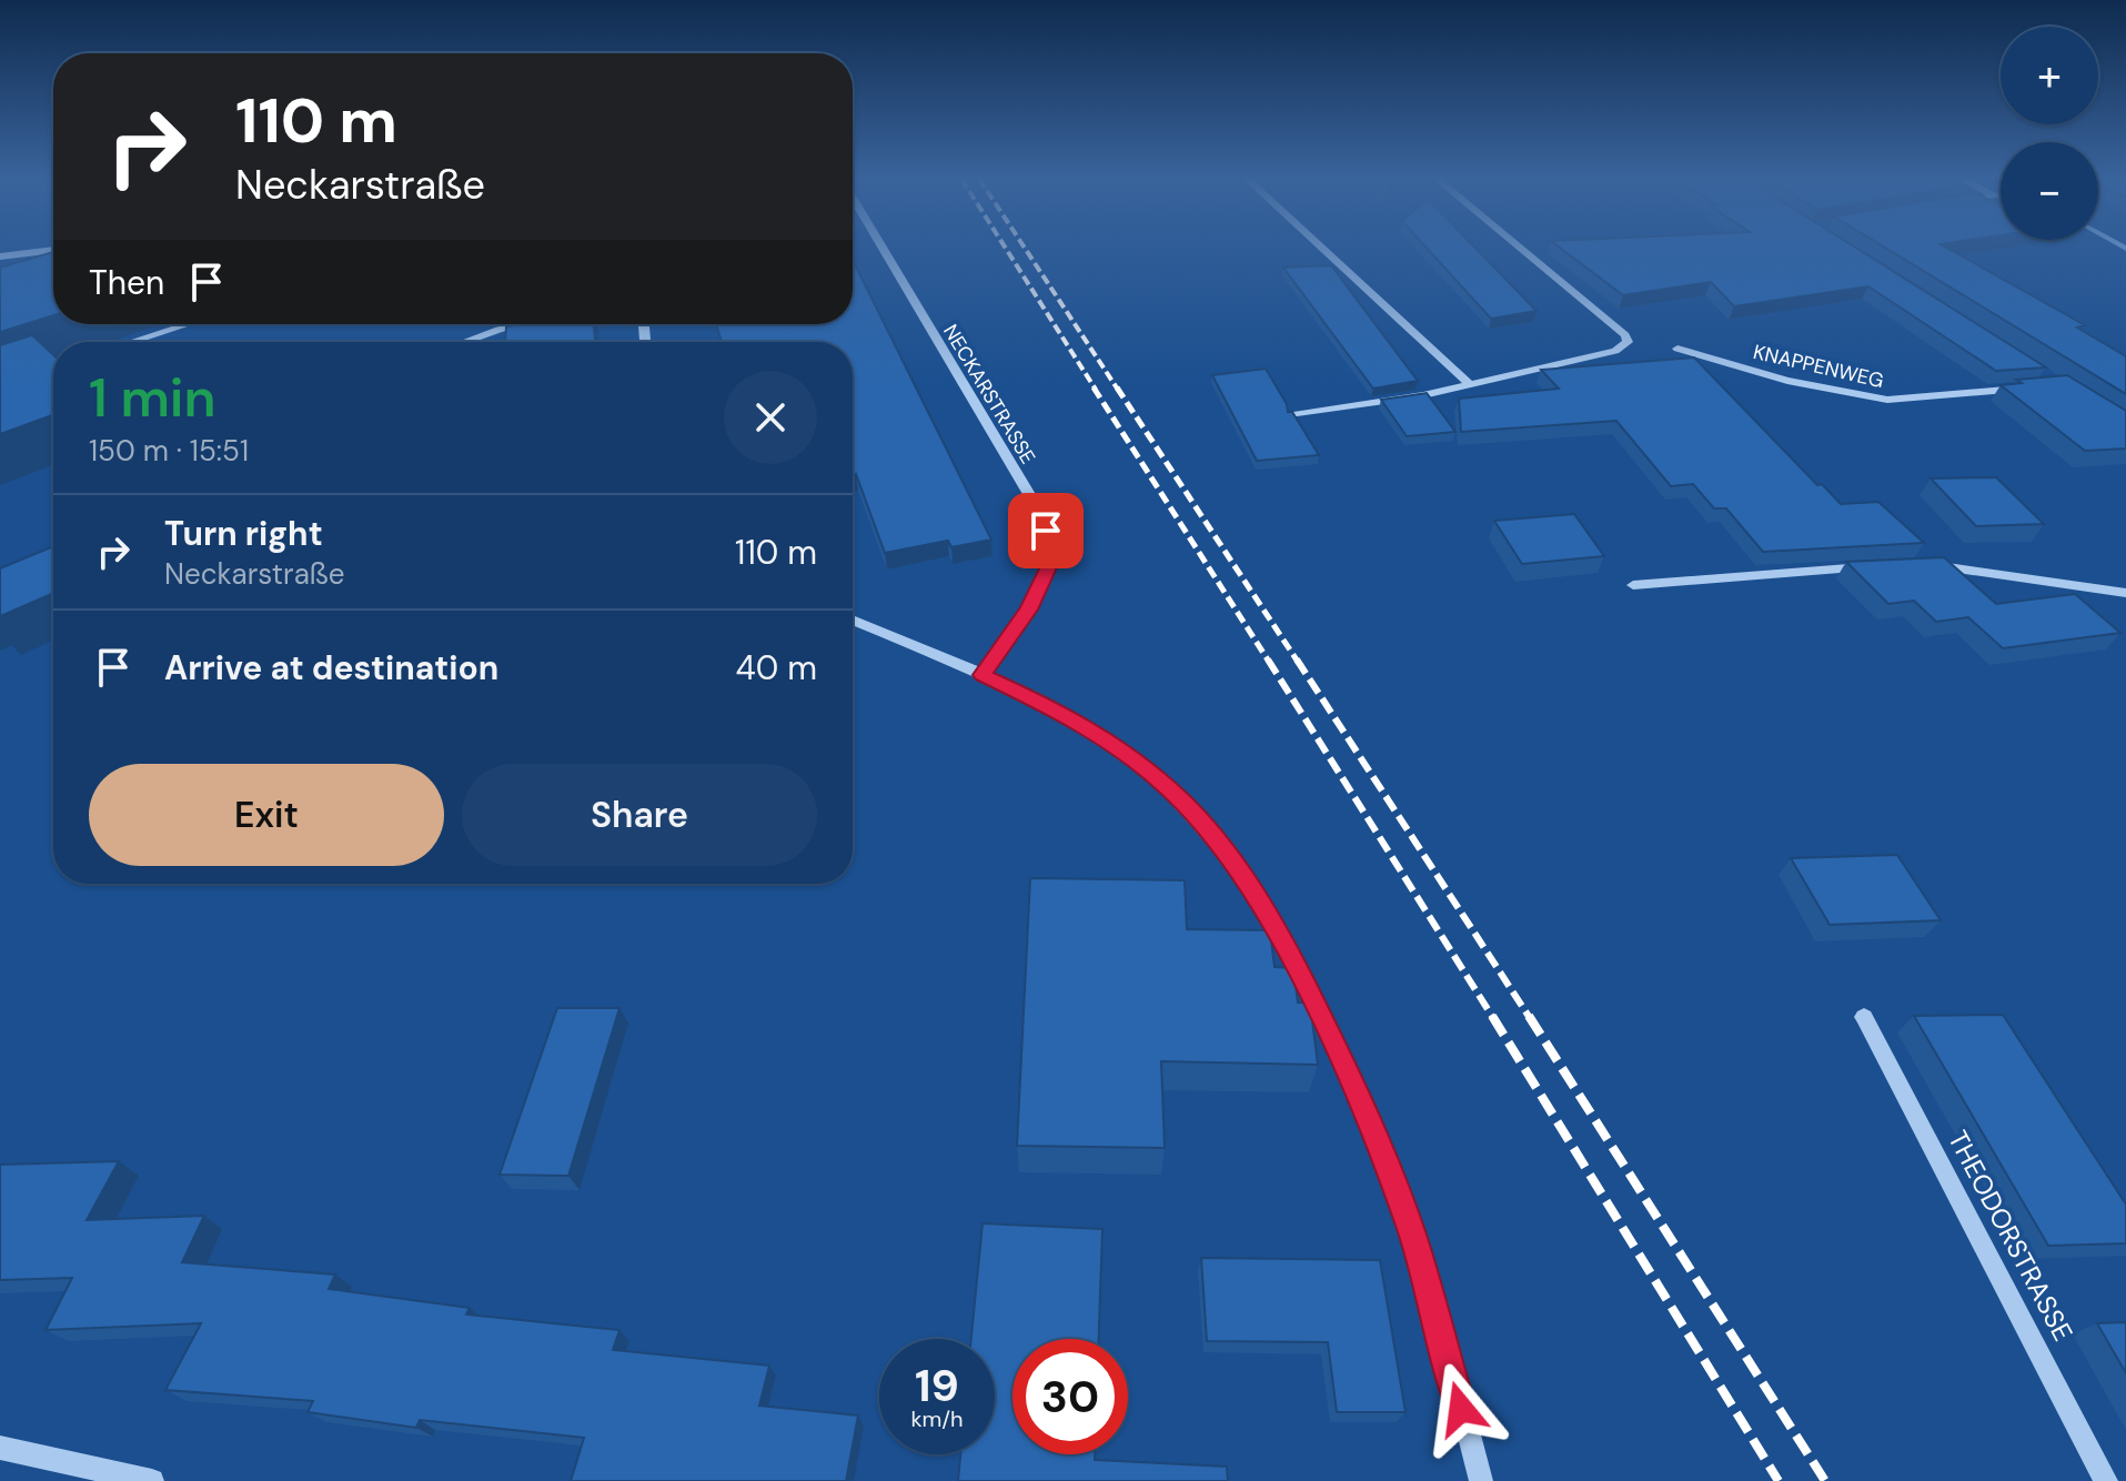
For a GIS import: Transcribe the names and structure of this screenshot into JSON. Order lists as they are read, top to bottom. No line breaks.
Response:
{"streets":{"street":["KNAPPENWEG","NECKARSTRASSE","THEODORSTRASSE"]},"page":{"map_buttons":["+","−"],"turn":["110 m","Neckarstraße"],"then":"Then","heading":["1 min","150 m · 15:51"],"list":[{"name":"Turn right","note":"Neckarstraße","value":"110 m"},{"name":"Arrive at destination","value":"40 m"}],"buttons":["Exit","Share"],"speed":"19 km/h","limit":"30"}}
